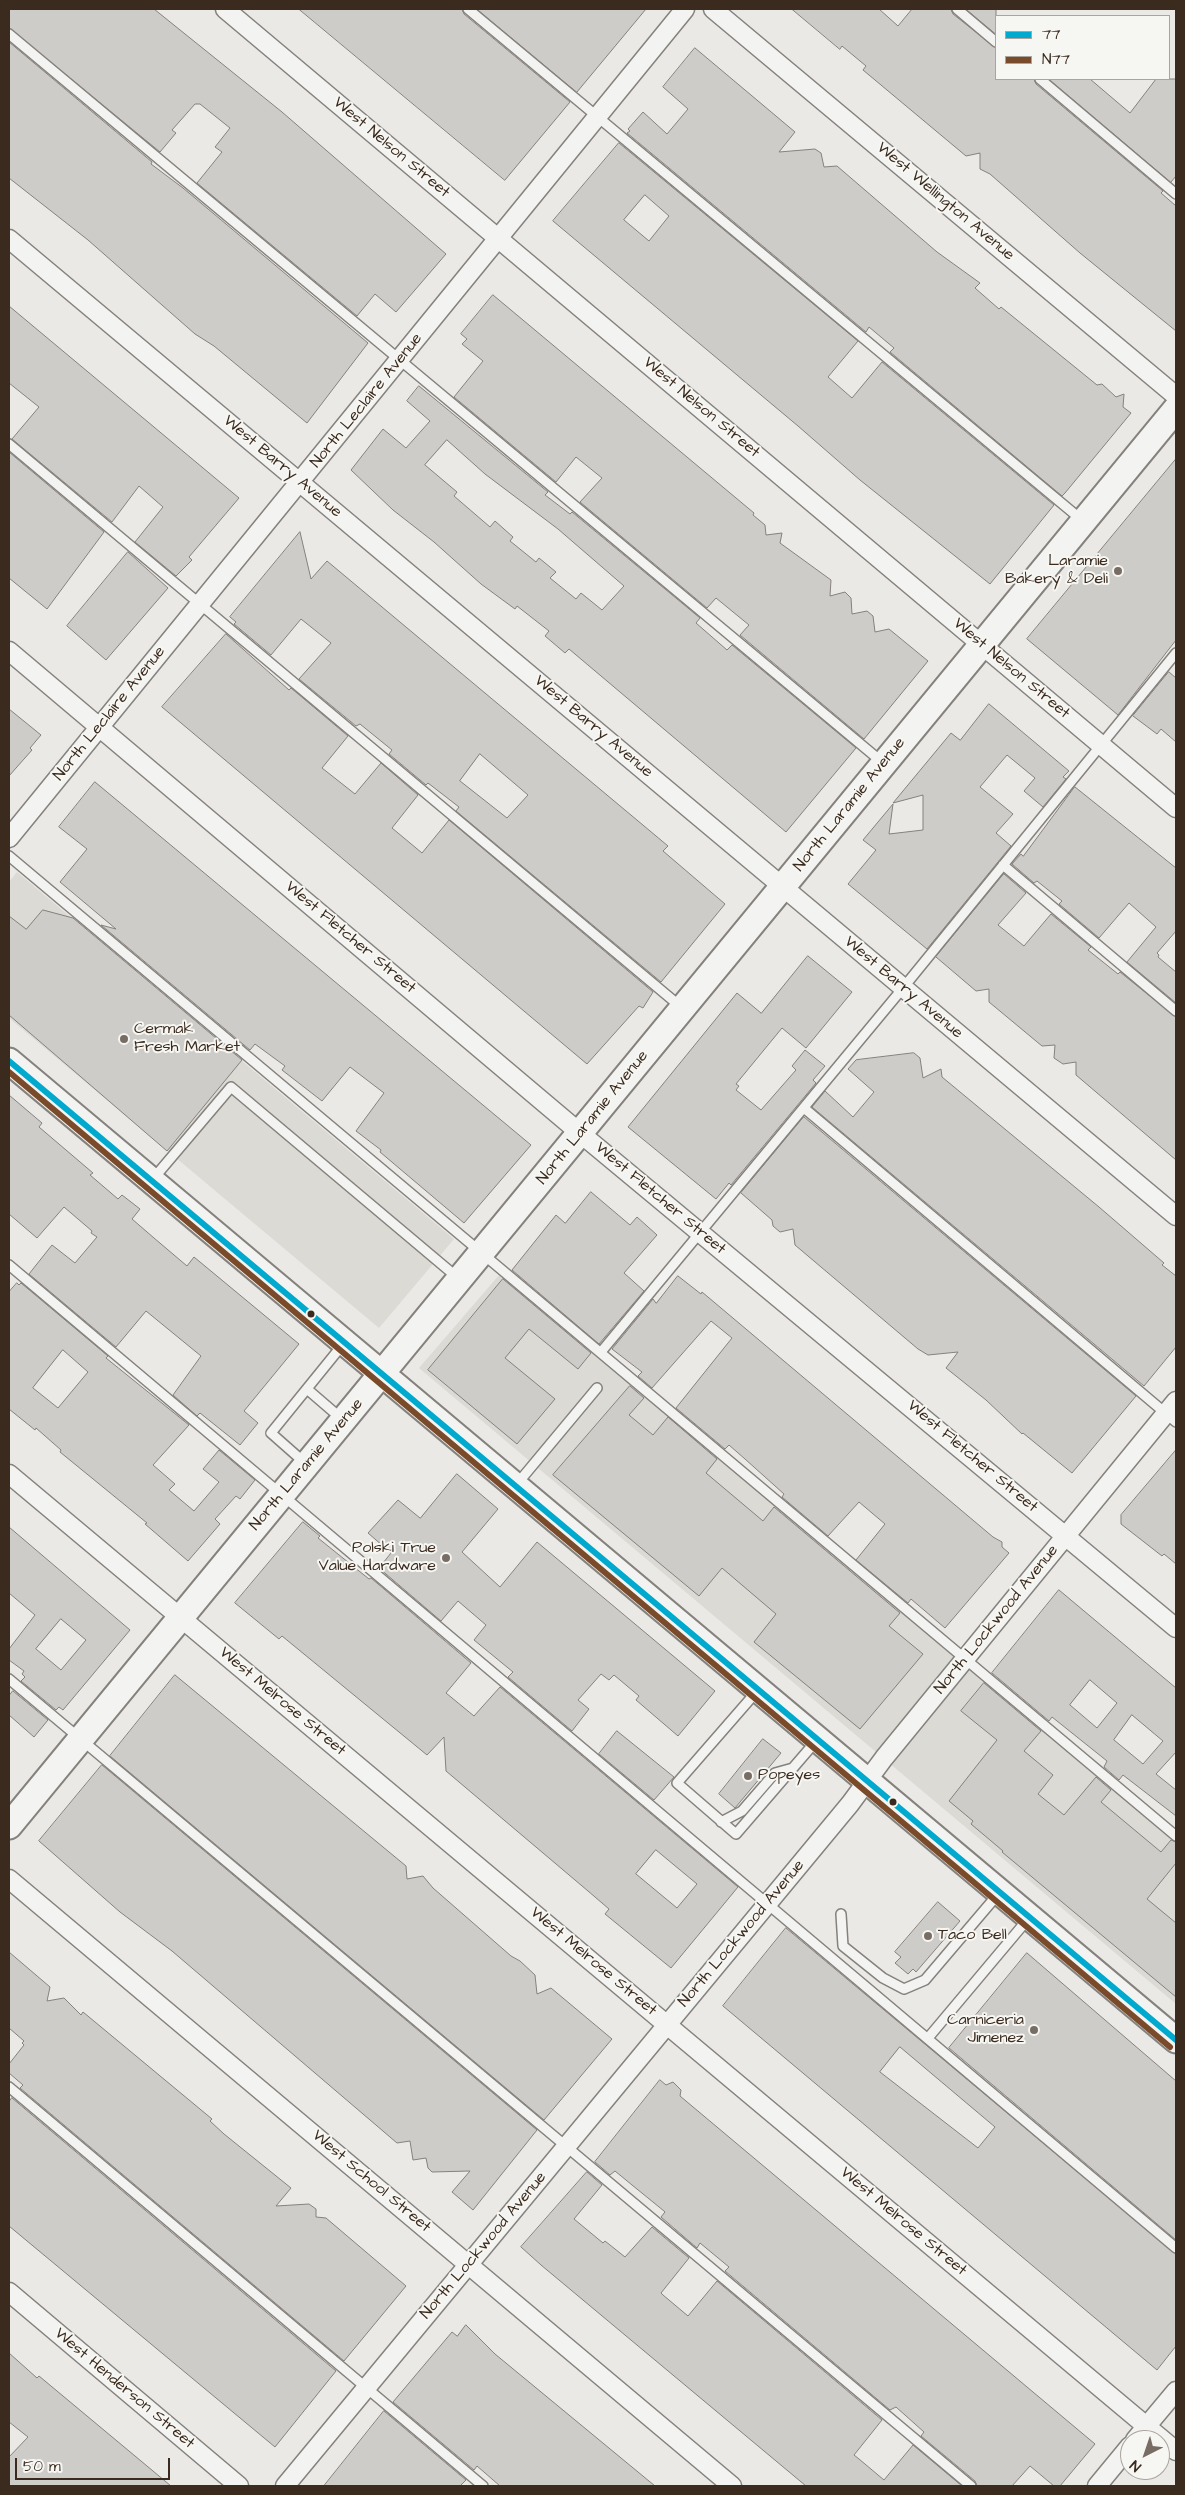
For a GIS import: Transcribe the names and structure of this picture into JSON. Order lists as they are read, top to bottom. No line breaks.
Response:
{"streets":{"street":["West Nelson Street","West Wellington Avenue","North Leclaire Avenue","West Barry Avenue","North Laramie Avenue","West Fletcher Street","North Lockwood Avenue","West Melrose Street","West School Street","West Henderson Street"]},"crossings":[["West Nelson Street","North Leclaire Avenue"],["West Nelson Street","North Laramie Avenue"],["North Leclaire Avenue","West Barry Avenue"],["North Leclaire Avenue","West Fletcher Street"],["West Barry Avenue","North Laramie Avenue"],["North Laramie Avenue","West Fletcher Street"],["North Laramie Avenue","West Melrose Street"],["West Fletcher Street","North Lockwood Avenue"],["North Lockwood Avenue","West Melrose Street"],["North Lockwood Avenue","West School Street"]],"places":["Laramie Bakery & Deli","Cermak Fresh Market","Polski True Value Hardware","Popeyes","Taco Bell","Carniceria Jimenez"],"lines":["transit line 77","transit line N77"],"legend":["77","N77"],"scale_bar":"50 m","north":"bottom left"}
